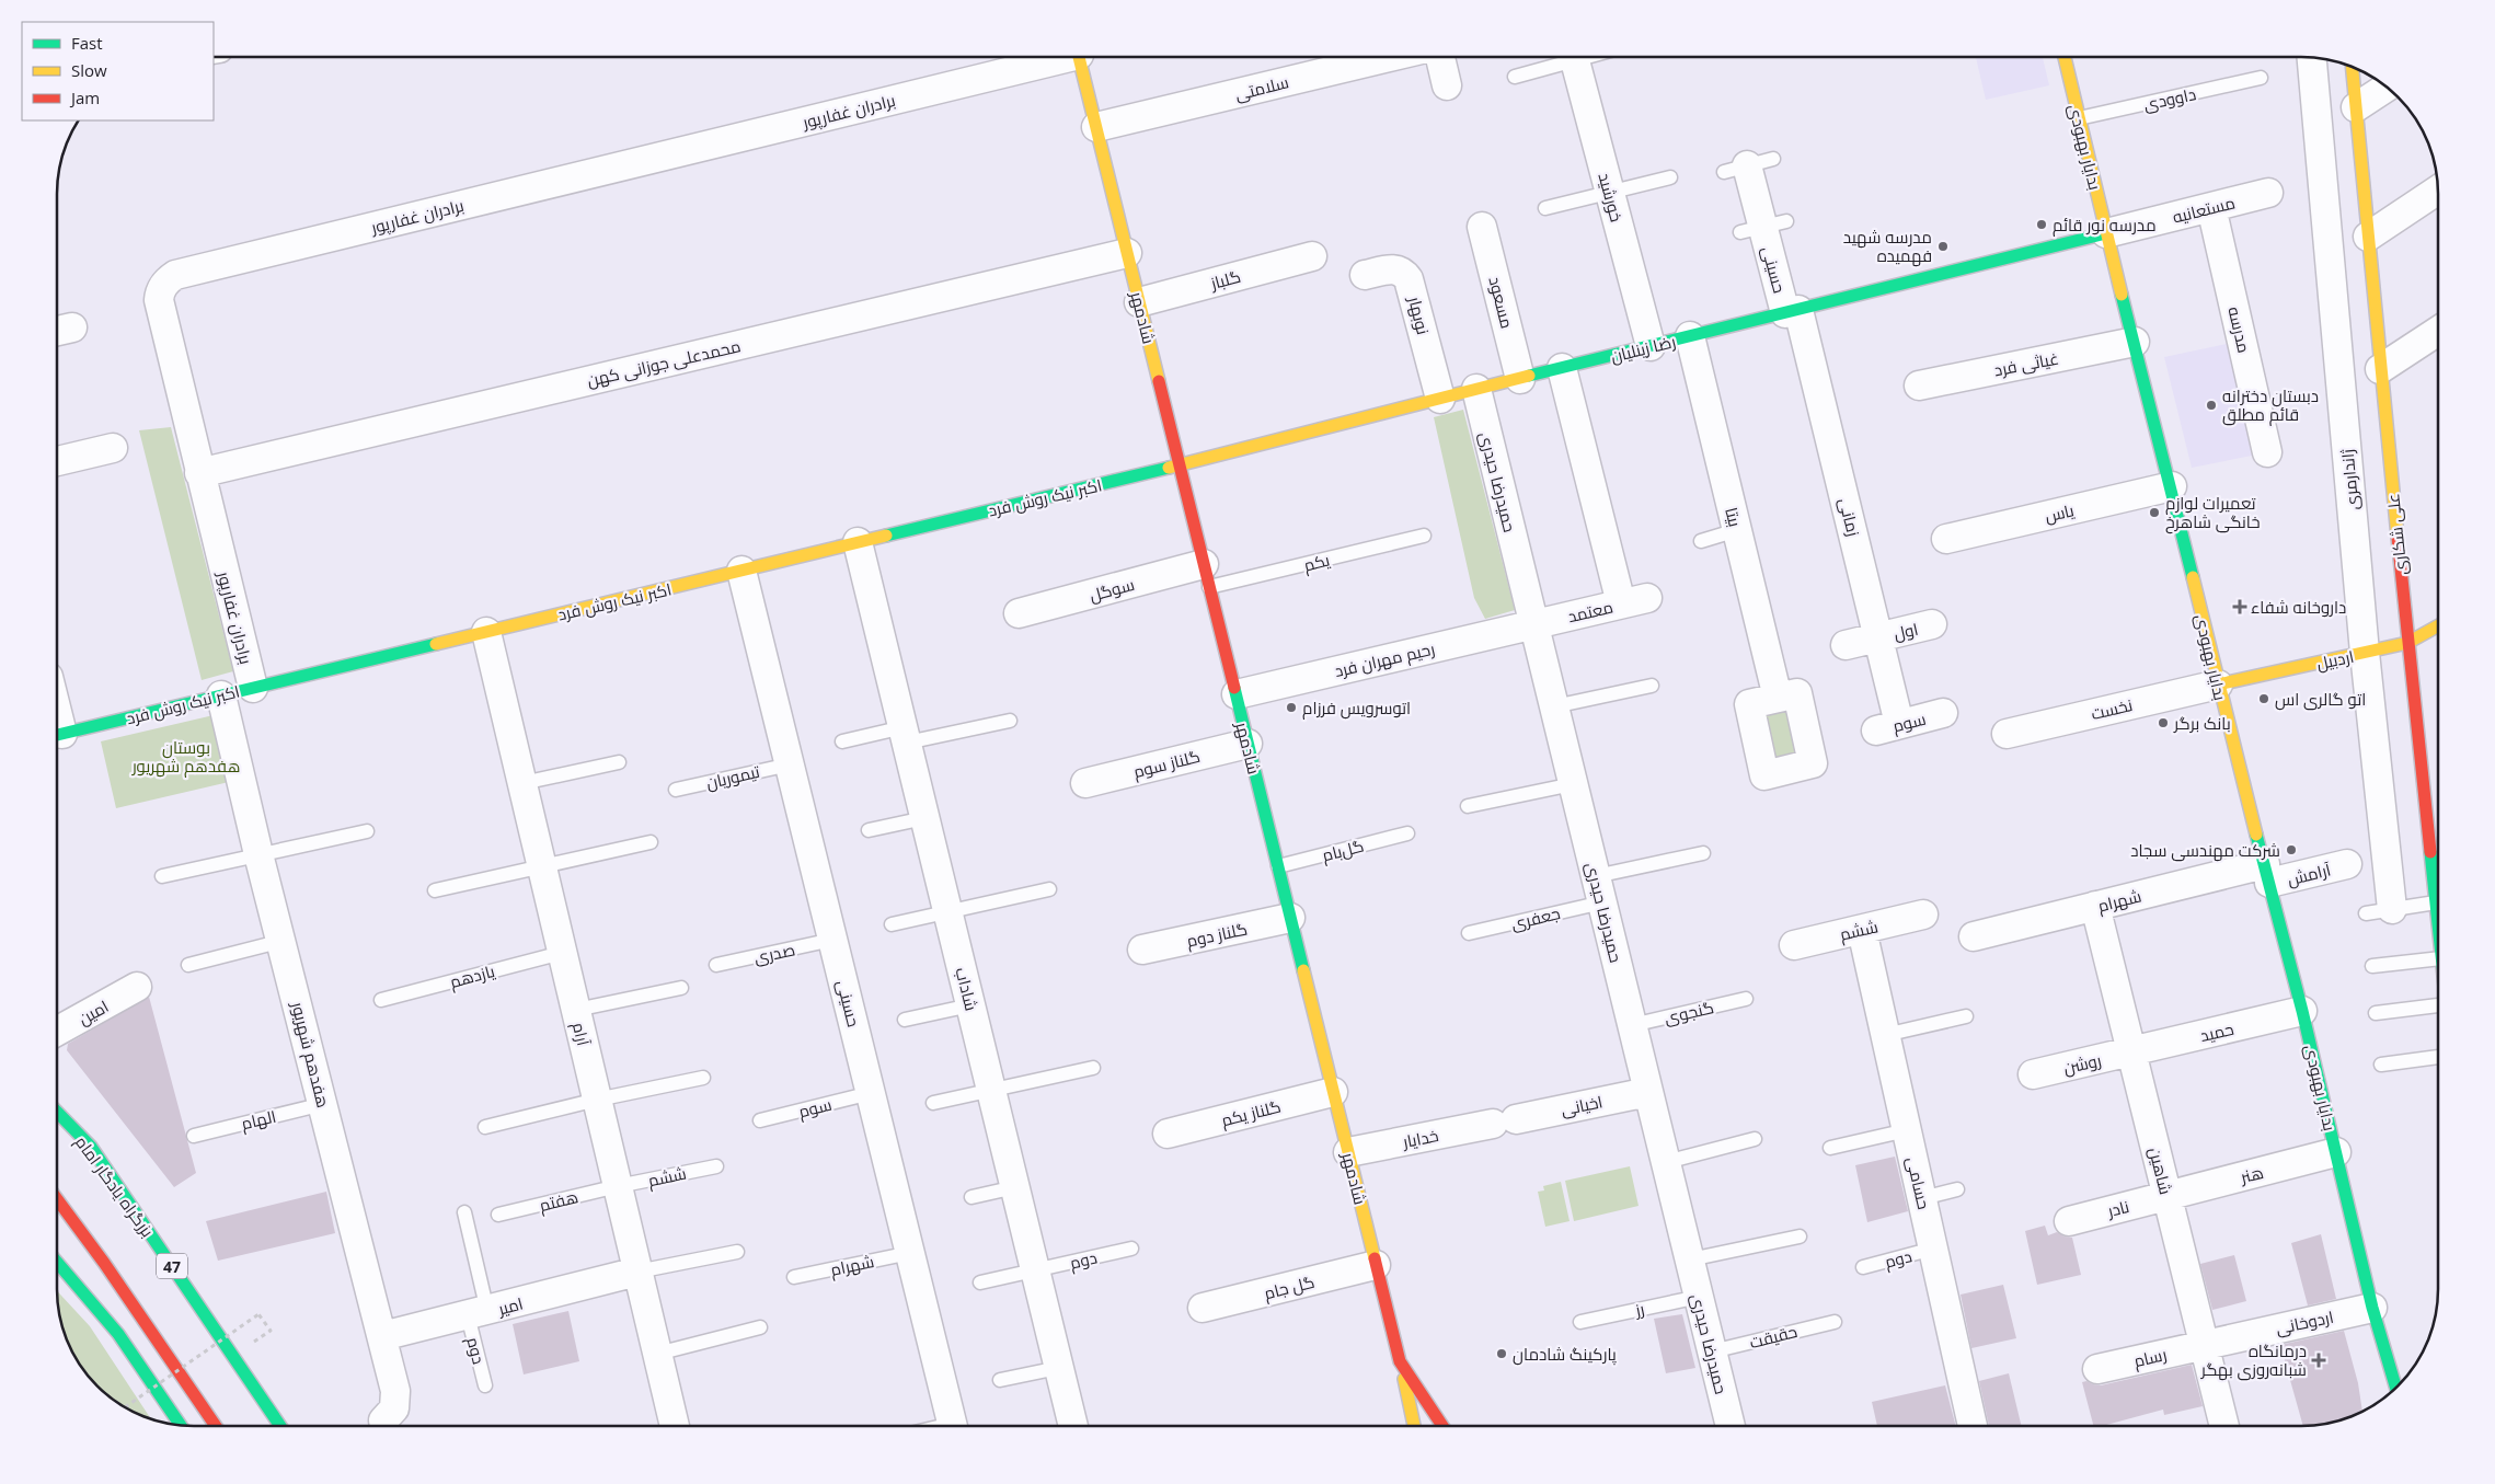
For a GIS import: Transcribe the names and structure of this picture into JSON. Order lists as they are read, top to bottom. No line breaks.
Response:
{"streets":{"main road":["بدایار بهبودی","شادمهر","رضا زینلیان","اکبر نیک روش فرد","علی شکاری","اردبیل","بزرگراه یادگار امام","47"],"street":["سلامتی","برادران غفارپور","خورشید","مستعانیه","حسینی","گلباز","مسعود","نوبهار","مدرسه","محمدعلی جوزانی کهن","غیاثی فرد","ژاندارمری","حمیدرضا حیدری","یاس","بیتا","زمانی","سوگل","معتمد","اول","رحیم مهران فرد","نخست","سوم","گلناز سوم","آرامش","شهرام","ششم","گلناز دوم","شاداب","امین","حمید","آرام","هفدهم شهریور","روشن","اخیانی","گلناز یکم","خدایار","شاهین","هنر","حسامی","نادر","گل جام","امیر","اردوخانی","رسام"],"lane":["داوودی","یکم","تیموریان","گل‌بام","جعفری","صدری","یازدهم","گنجوی","الهام","هفتم","دوم","رز","حقیقت"]},"crossings":[["سلامتی","شادمهر"],["داوودی","بدایار بهبودی"],["برادران غفارپور","محمدعلی جوزانی کهن"],["برادران غفارپور","اکبر نیک روش فرد"],["بدایار بهبودی","مستعانیه"],["بدایار بهبودی","رضا زینلیان"],["بدایار بهبودی","غیاثی فرد"],["بدایار بهبودی","یاس"],["بدایار بهبودی","اردبیل"],["بدایار بهبودی","نخست"],["بدایار بهبودی","آرامش"],["بدایار بهبودی","شهرام"],["بدایار بهبودی","حمید"],["بدایار بهبودی","هنر"],["بدایار بهبودی","اردوخانی"],["خورشید","رضا زینلیان"],["مستعانیه","مدرسه"],["مستعانیه","رضا زینلیان"],["حسینی","رضا زینلیان"],["حسینی","اکبر نیک روش فرد"],["حسینی","زمانی"],["حسینی","سوم"],["حسینی","تیموریان"],["حسینی","شهرام"],["حسینی","صدری"],["گلباز","شادمهر"],["مسعود","رضا زینلیان"],["نوبهار","رضا زینلیان"],["شادمهر","رضا زینلیان"],["شادمهر","محمدعلی جوزانی کهن"],["شادمهر","اکبر نیک روش فرد"],["شادمهر","یکم"],["شادمهر","سوگل"],["شادمهر","رحیم مهران فرد"],["شادمهر","گلناز سوم"],["شادمهر","گل‌بام"],["شادمهر","گلناز دوم"],["شادمهر","گلناز یکم"],["شادمهر","خدایار"],["شادمهر","گل جام"],["رضا زینلیان","حمیدرضا حیدری"],["رضا زینلیان","اکبر نیک روش فرد"],["رضا زینلیان","بیتا"],["رضا زینلیان","زمانی"],["رضا زینلیان","معتمد"],["ژاندارمری","اردبیل"],["حمیدرضا حیدری","معتمد"],["حمیدرضا حیدری","رحیم مهران فرد"],["حمیدرضا حیدری","جعفری"],["حمیدرضا حیدری","گنجوی"],["حمیدرضا حیدری","اخیانی"],["حمیدرضا حیدری","رز"],["حمیدرضا حیدری","حقیقت"],["اکبر نیک روش فرد","شاداب"],["اکبر نیک روش فرد","آرام"],["اکبر نیک روش فرد","هفدهم شهریور"],["زمانی","اول"],["زمانی","سوم"],["علی شکاری","اردبیل"],["یکم","سوگل"],["معتمد","رحیم مهران فرد"],["اردبیل","نخست"],["آرامش","شهرام"],["شهرام","شاهین"],["ششم","آرام"],["ششم","حسامی"],["ششم","هفتم"],["یازدهم","آرام"],["شاداب","دوم"],["حمید","روشن"],["حمید","شاهین"],["آرام","هفتم"],["آرام","امیر"],["هفدهم شهریور","الهام"],["هفدهم شهریور","امیر"],["روشن","شاهین"],["اخیانی","خدایار"],["شاهین","هنر"],["شاهین","نادر"],["شاهین","اردوخانی"],["شاهین","رسام"],["هنر","نادر"],["حسامی","دوم"],["دوم","امیر"],["اردوخانی","رسام"]],"parks":["بوستان هفدهم شهریور"],"places":{"other":["مدرسه نور قائم","مدرسه شهید فهمیده","دبستان دخترانه قائم مطلق","تعمیرات لوازم خانگی شاهرخ","اتو گالری اس","اتوسرویس فرزام","بانک برگر","شرکت مهندسی سجاد","پارکینگ شادمان"],"health":["داروخانه شفاء","درمانگاه شبانه‌روزی بهگر"]},"legend":["Fast","Slow","Jam"]}
